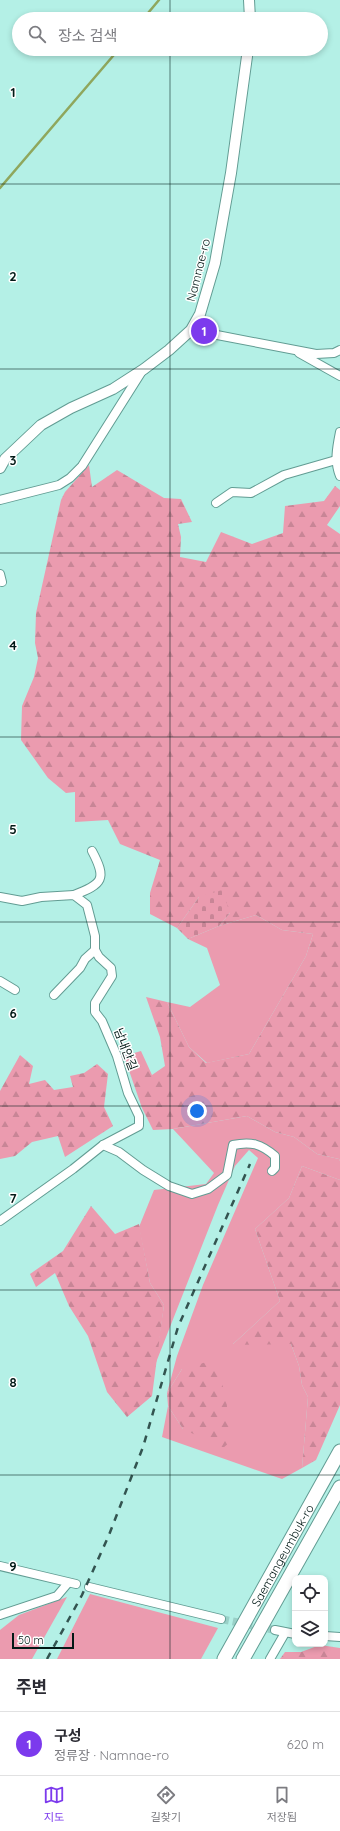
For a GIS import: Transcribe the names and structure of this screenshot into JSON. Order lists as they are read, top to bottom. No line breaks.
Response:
{"streets":{"highway":["Saemangeumbuk-ro"],"street":["Namnae-ro","남내안길"]},"scale_bar":"50 m","page":{"search":"장소 검색","pins":"1","scale":"50 m","heading":"주변","list":[{"mark":"1","name":"구성","note":"정류장 · Namnae-ro","value":"620 m"}],"nav":["지도","길찾기","저장됨"]},"grid":{"rows":["1","2","3","4","5","6","7","8","9"]}}
